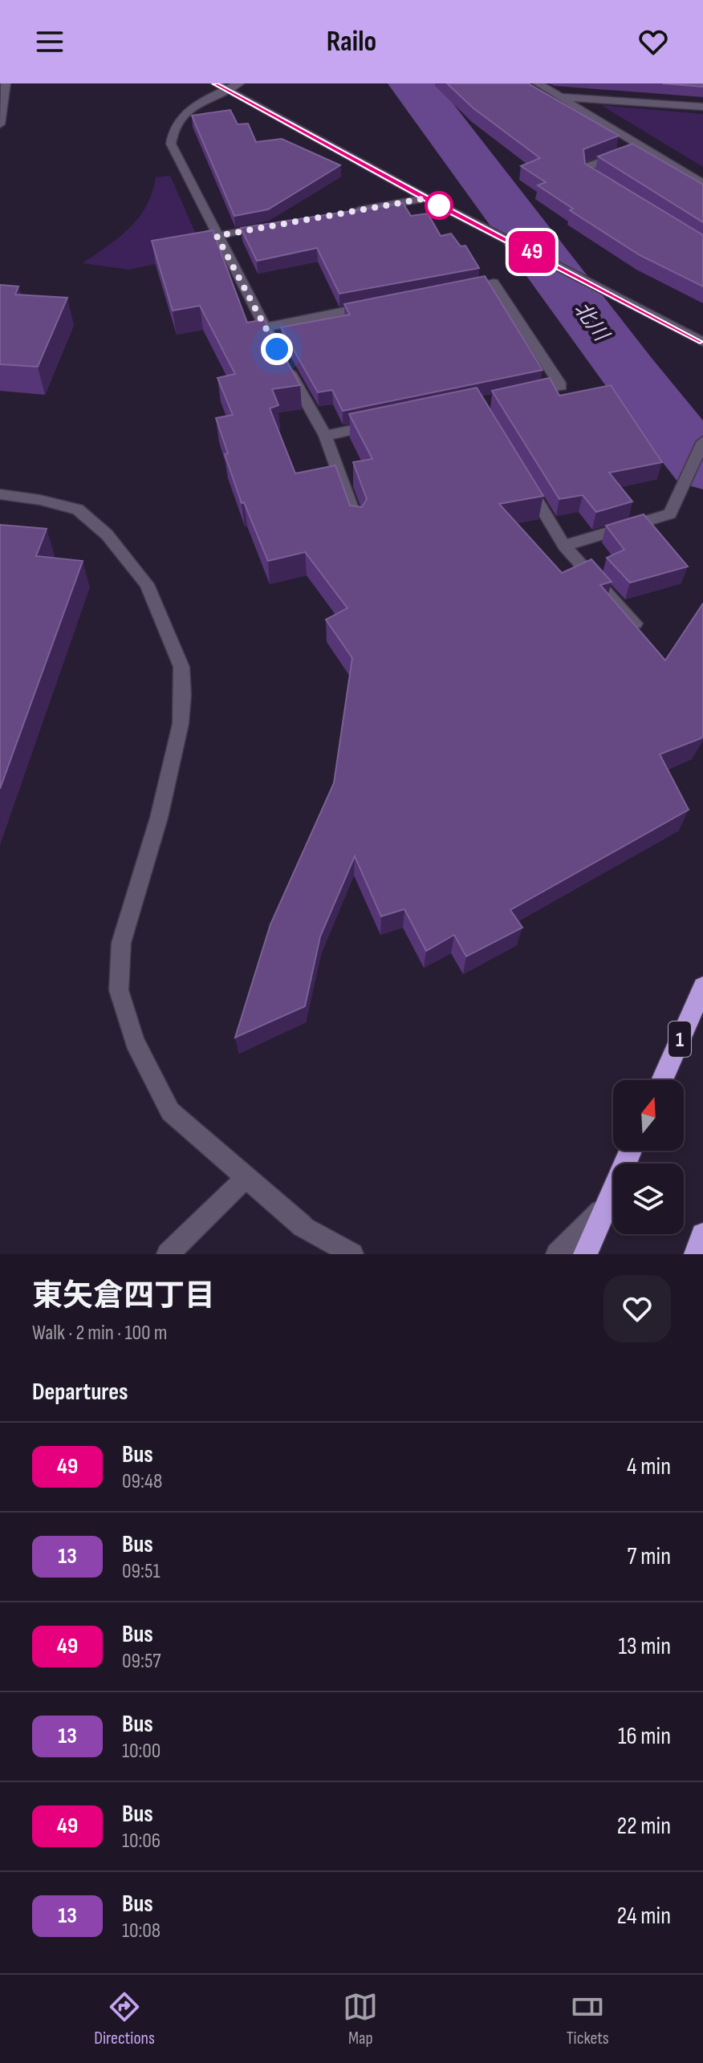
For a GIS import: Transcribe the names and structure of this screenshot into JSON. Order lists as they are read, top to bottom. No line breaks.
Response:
{"streets":{"highway":["1"]},"water":["北川"],"lines":["bus line 49"],"north":"top","page":{"header":"Railo","on_map":"49","heading":[["東矢倉四丁目","Walk · 2 min · 100 m"],"Departures"],"list":[{"mark":"49","name":"Bus","note":"09:48","value":"4 min"},{"mark":"13","name":"Bus","note":"09:51","value":"7 min"},{"mark":"49","name":"Bus","note":"09:57","value":"13 min"},{"mark":"13","name":"Bus","note":"10:00","value":"16 min"},{"mark":"49","name":"Bus","note":"10:06","value":"22 min"},{"mark":"13","name":"Bus","note":"10:08","value":"24 min"}],"tabs":["Directions","Map","Tickets"]}}
